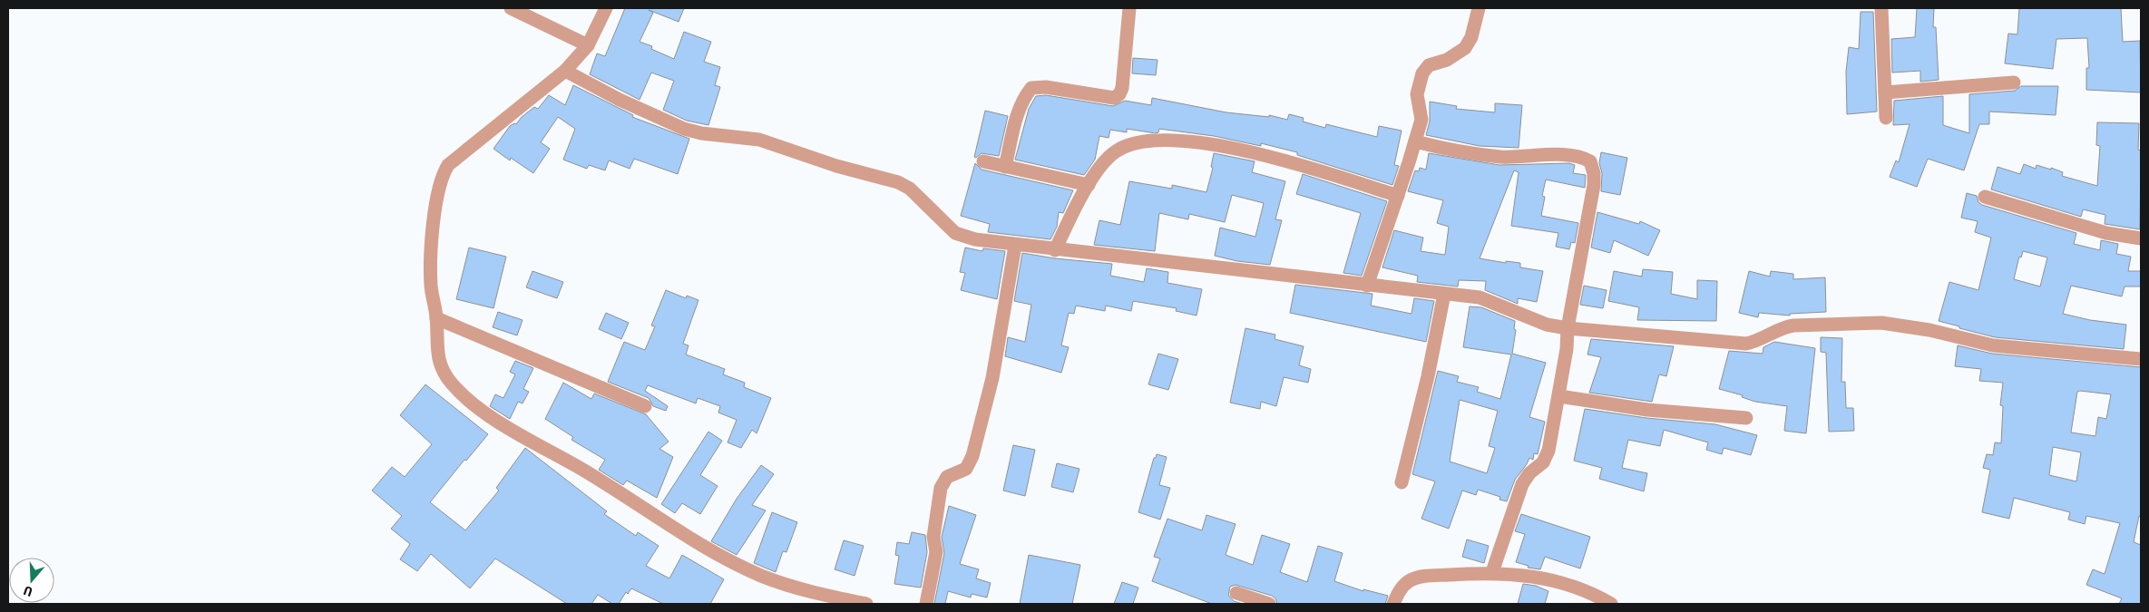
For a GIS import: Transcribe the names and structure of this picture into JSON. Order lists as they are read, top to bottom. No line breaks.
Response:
{"north":"bottom"}
